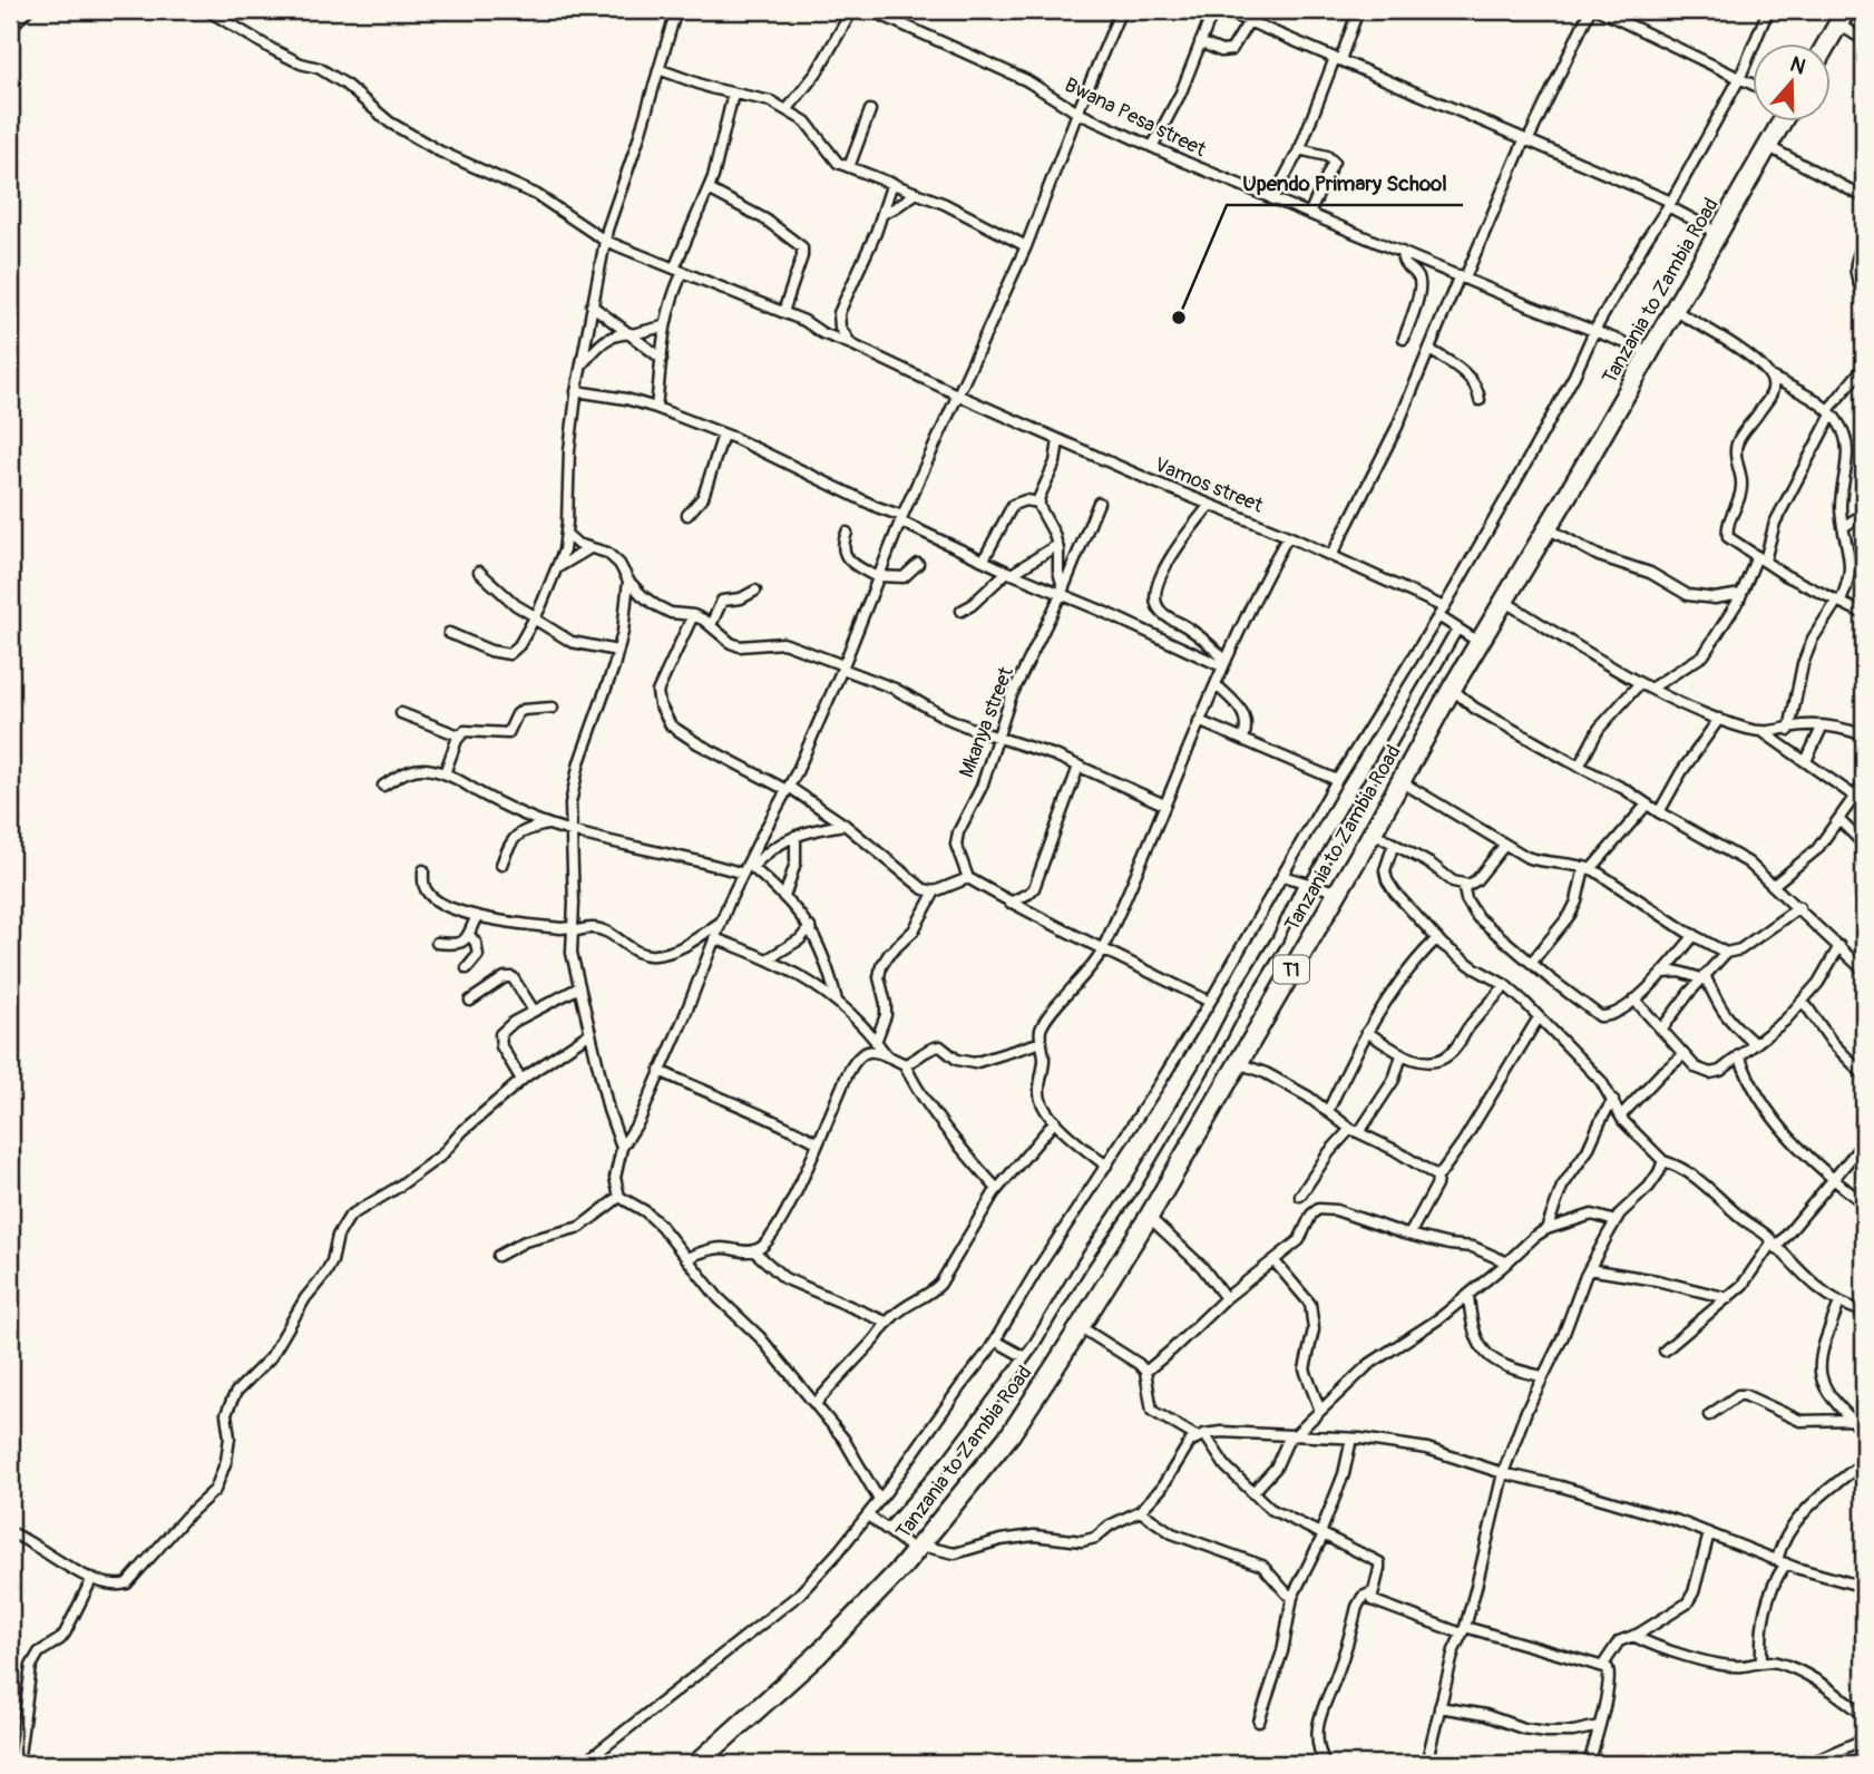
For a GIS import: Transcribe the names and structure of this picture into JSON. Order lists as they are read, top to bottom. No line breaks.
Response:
{"streets":{"highway":["Tanzania to Zambia Road","T1"],"street":["Bwana Pesa street","Vamos street","Mkanya street"]},"crossings":[["Bwana Pesa street","Tanzania to Zambia Road"]],"places":["Upendo Primary School"],"north":"top"}
